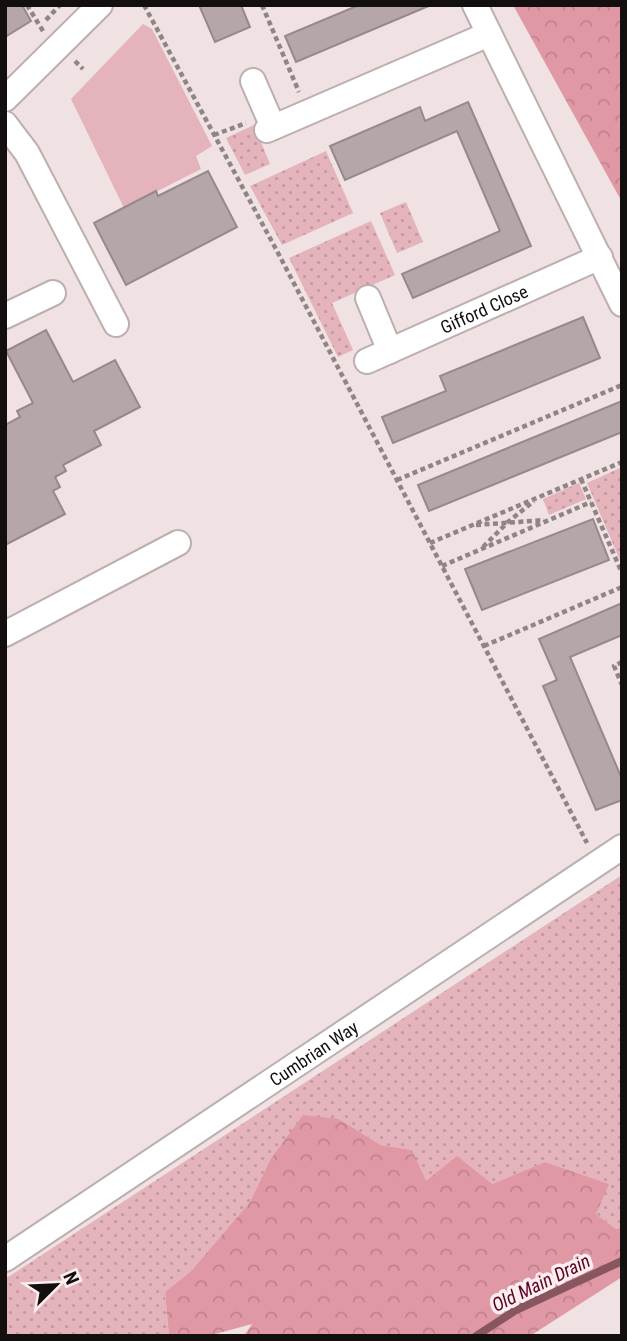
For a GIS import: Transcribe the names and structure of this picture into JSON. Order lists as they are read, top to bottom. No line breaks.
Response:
{"streets":{"street":["Gifford Close","Cumbrian Way"]},"water":["Old Main Drain"],"north":"top right"}
